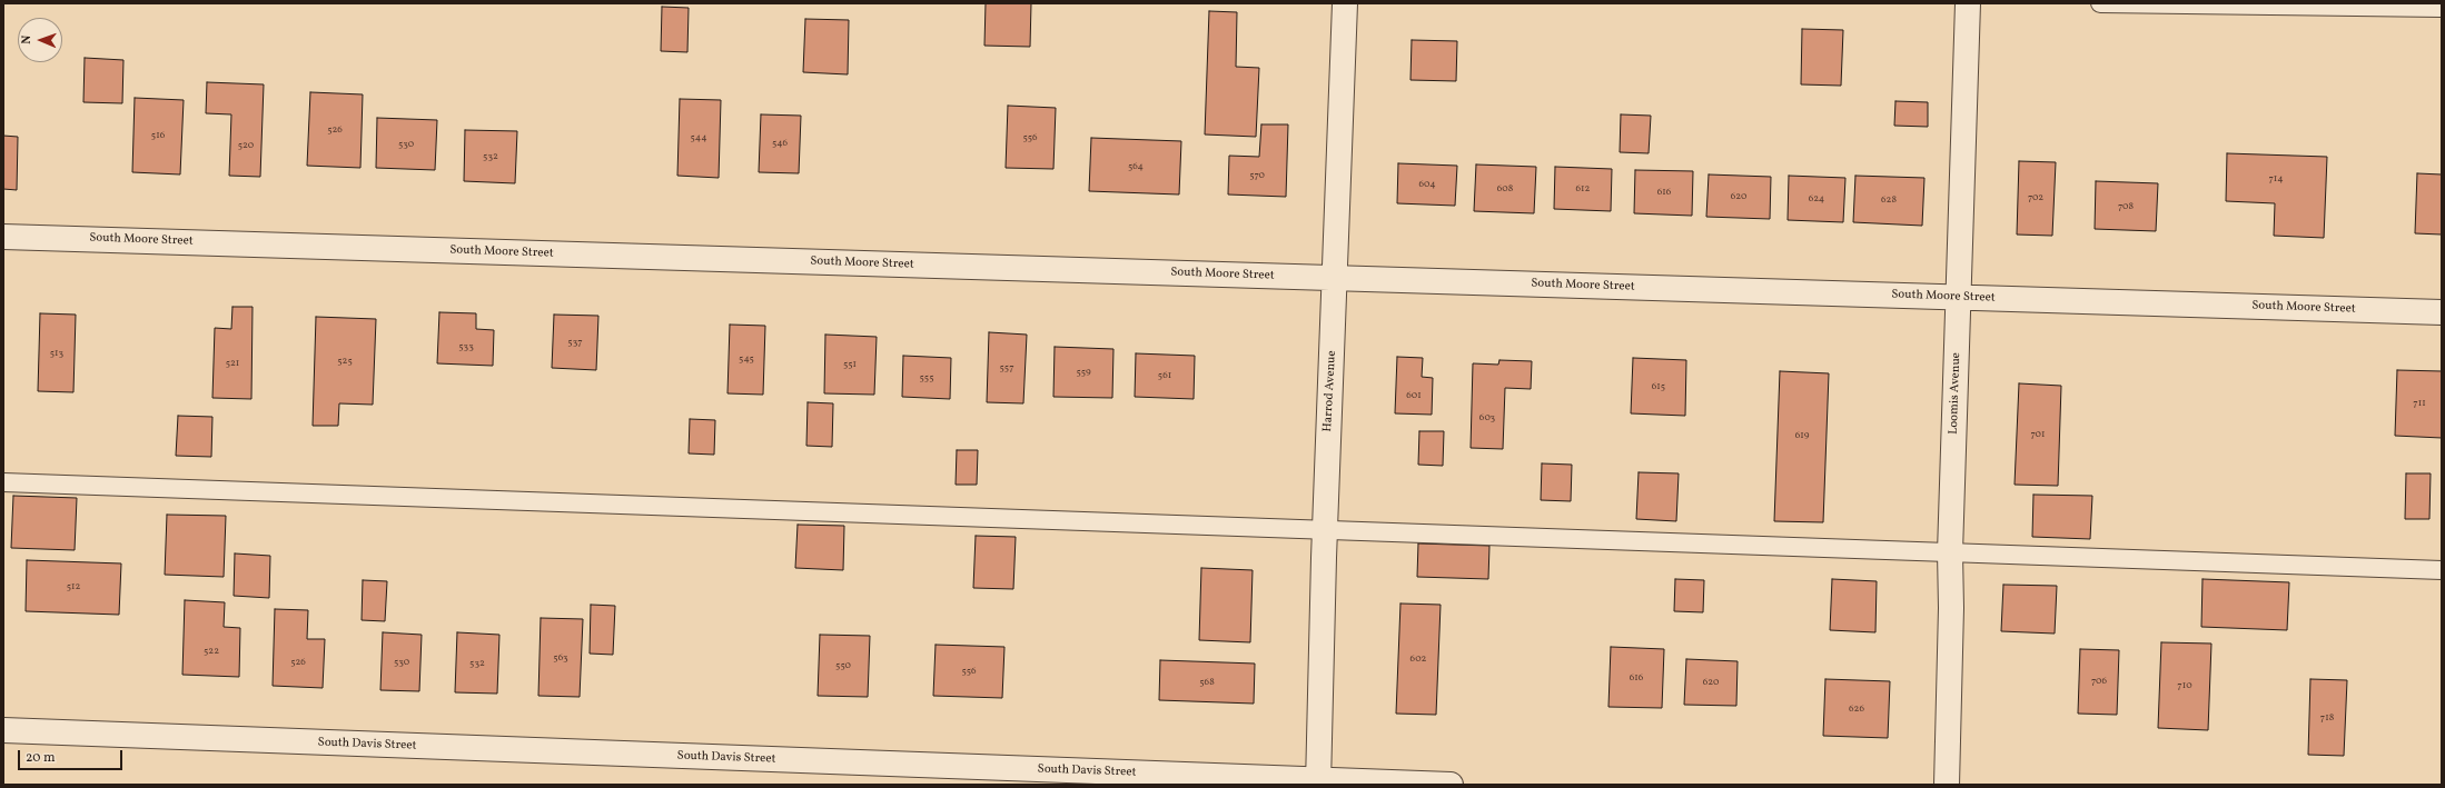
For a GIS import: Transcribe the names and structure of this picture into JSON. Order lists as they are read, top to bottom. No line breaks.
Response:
{"streets":{"street":["South Moore Street","Harrod Avenue","Loomis Avenue","South Davis Street"]},"crossings":[["South Moore Street","Harrod Avenue"],["South Moore Street","Loomis Avenue"],["Harrod Avenue","South Davis Street"]],"house_numbers":["526","516","544","556","546","530","520","532","564","570","714","604","608","612","616","620","702","624","628","708","537","533","513","545","525","521","551","557","559","561","555","615","601","711","603","701","619","512","522","563","602","526","530","532","550","556","616","706","568","620","710","626","718"],"scale_bar":"20 m","north":"left"}
